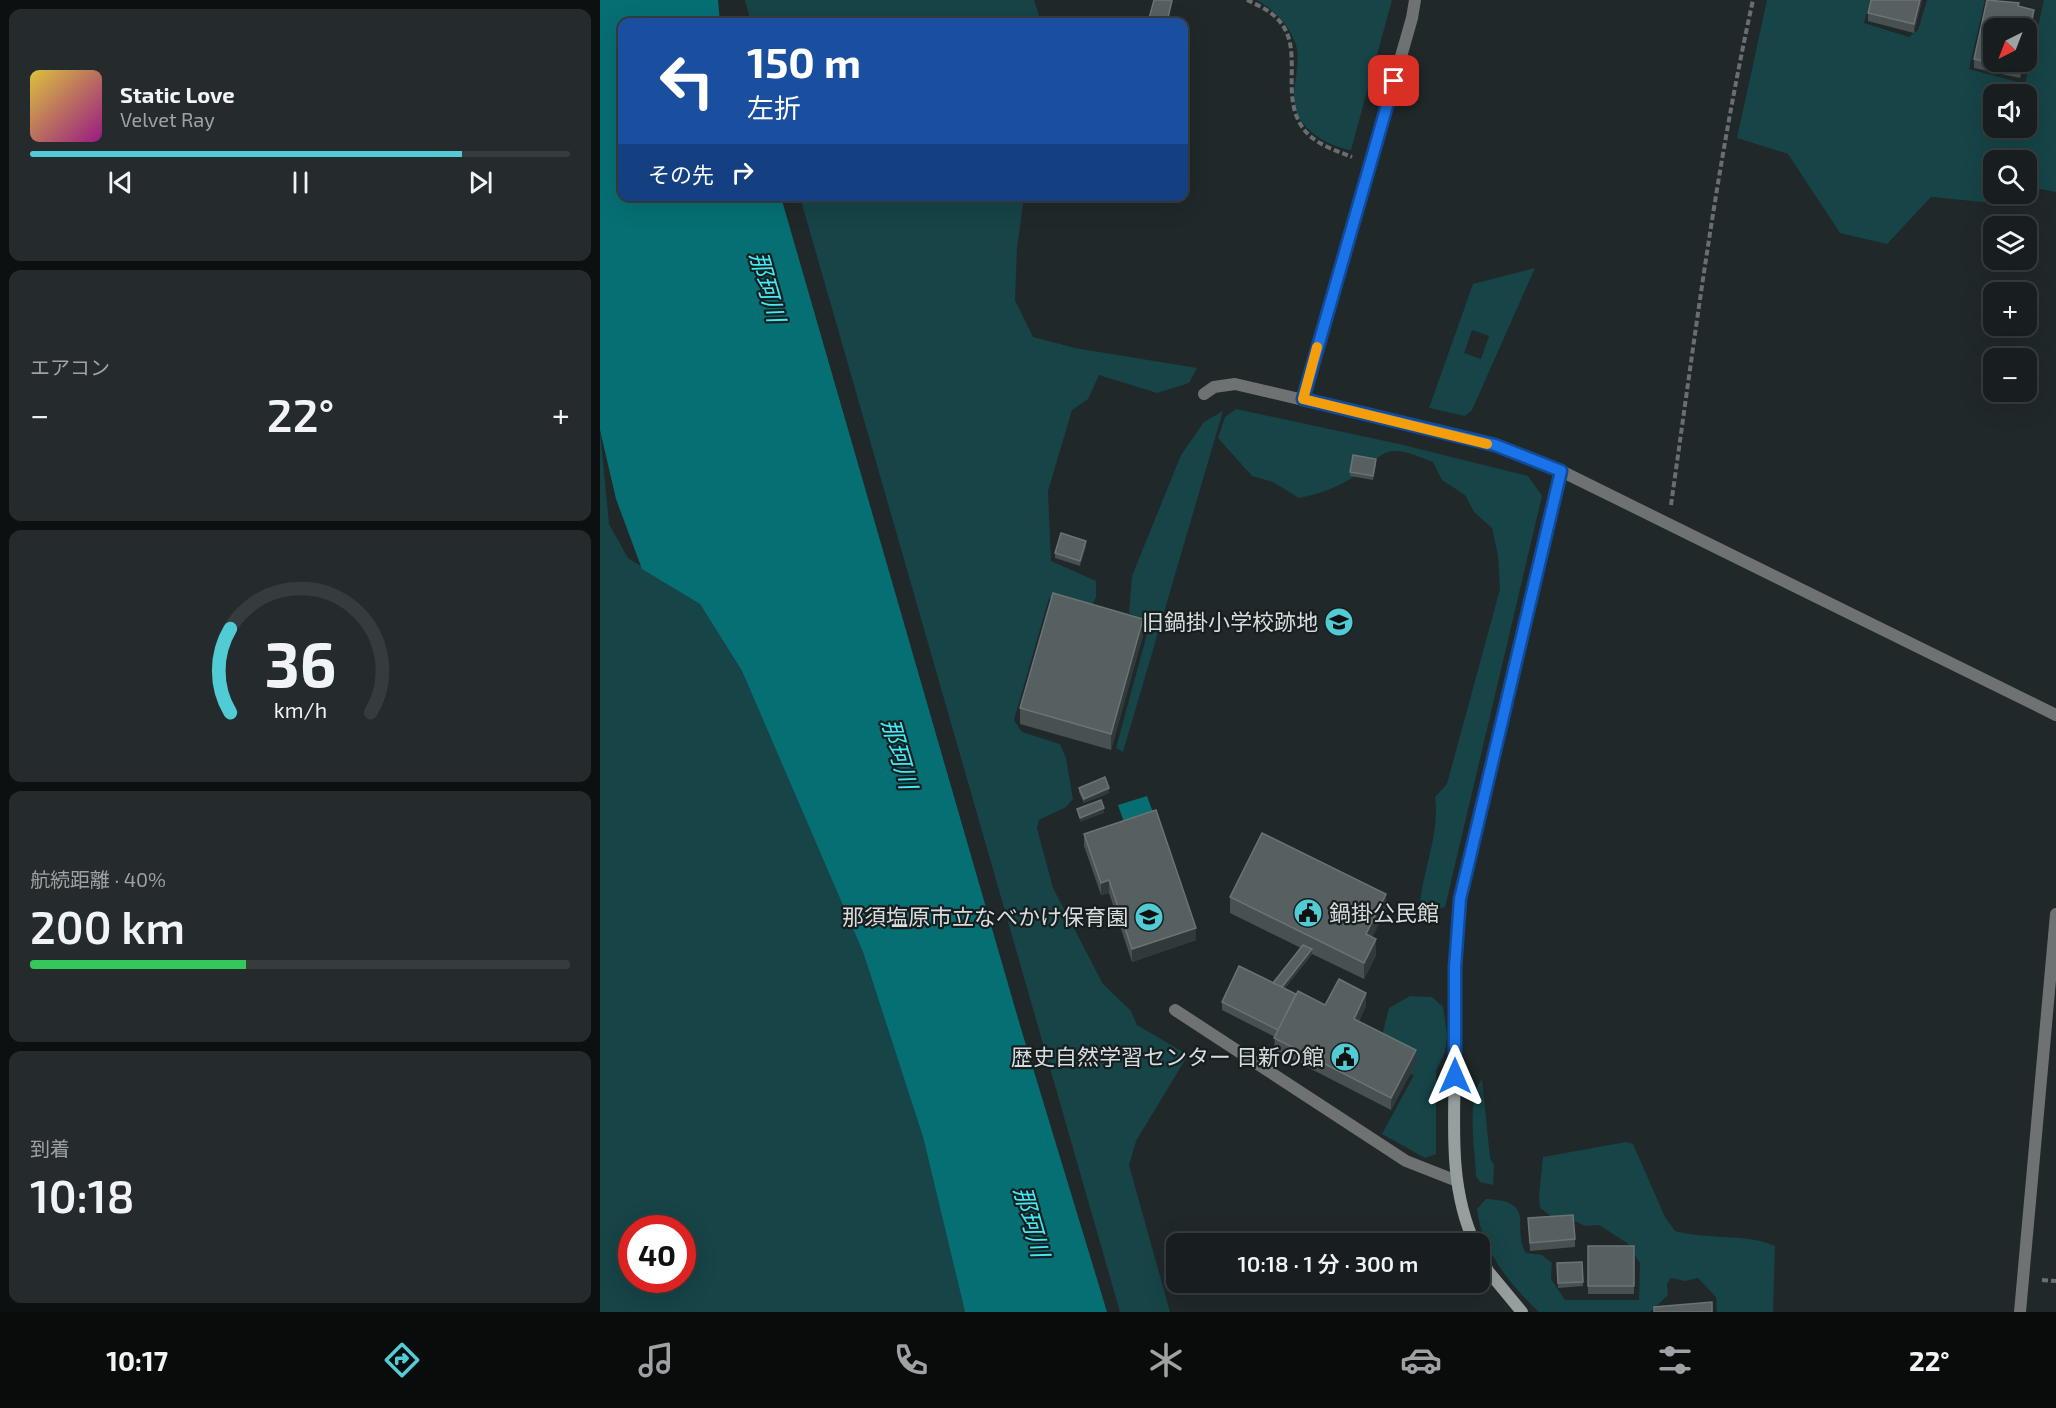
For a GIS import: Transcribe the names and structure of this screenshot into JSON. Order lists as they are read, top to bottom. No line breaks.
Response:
{"water":["那珂川"],"places":{"school or university":["旧鍋掛小学校跡地","那須塩原市立なべかけ保育園"],"public building":["鍋掛公民館","歴史自然学習センター 日新の館"]},"north":"bottom left","page":{"map_buttons":["+","−"],"turn":["150 m","左折"],"song":["Static Love","Velvet Ray"],"then":"その先","tile":["エアコン",["航続距離 · 40%","200 km"],["到着","10:18"]],"heat":["−","22°","+"],"limit":"40","trip":"10:18 · 1 分 · 300 m","tabs":["10:17","22°"],"gauge":["36","km/h"]}}
